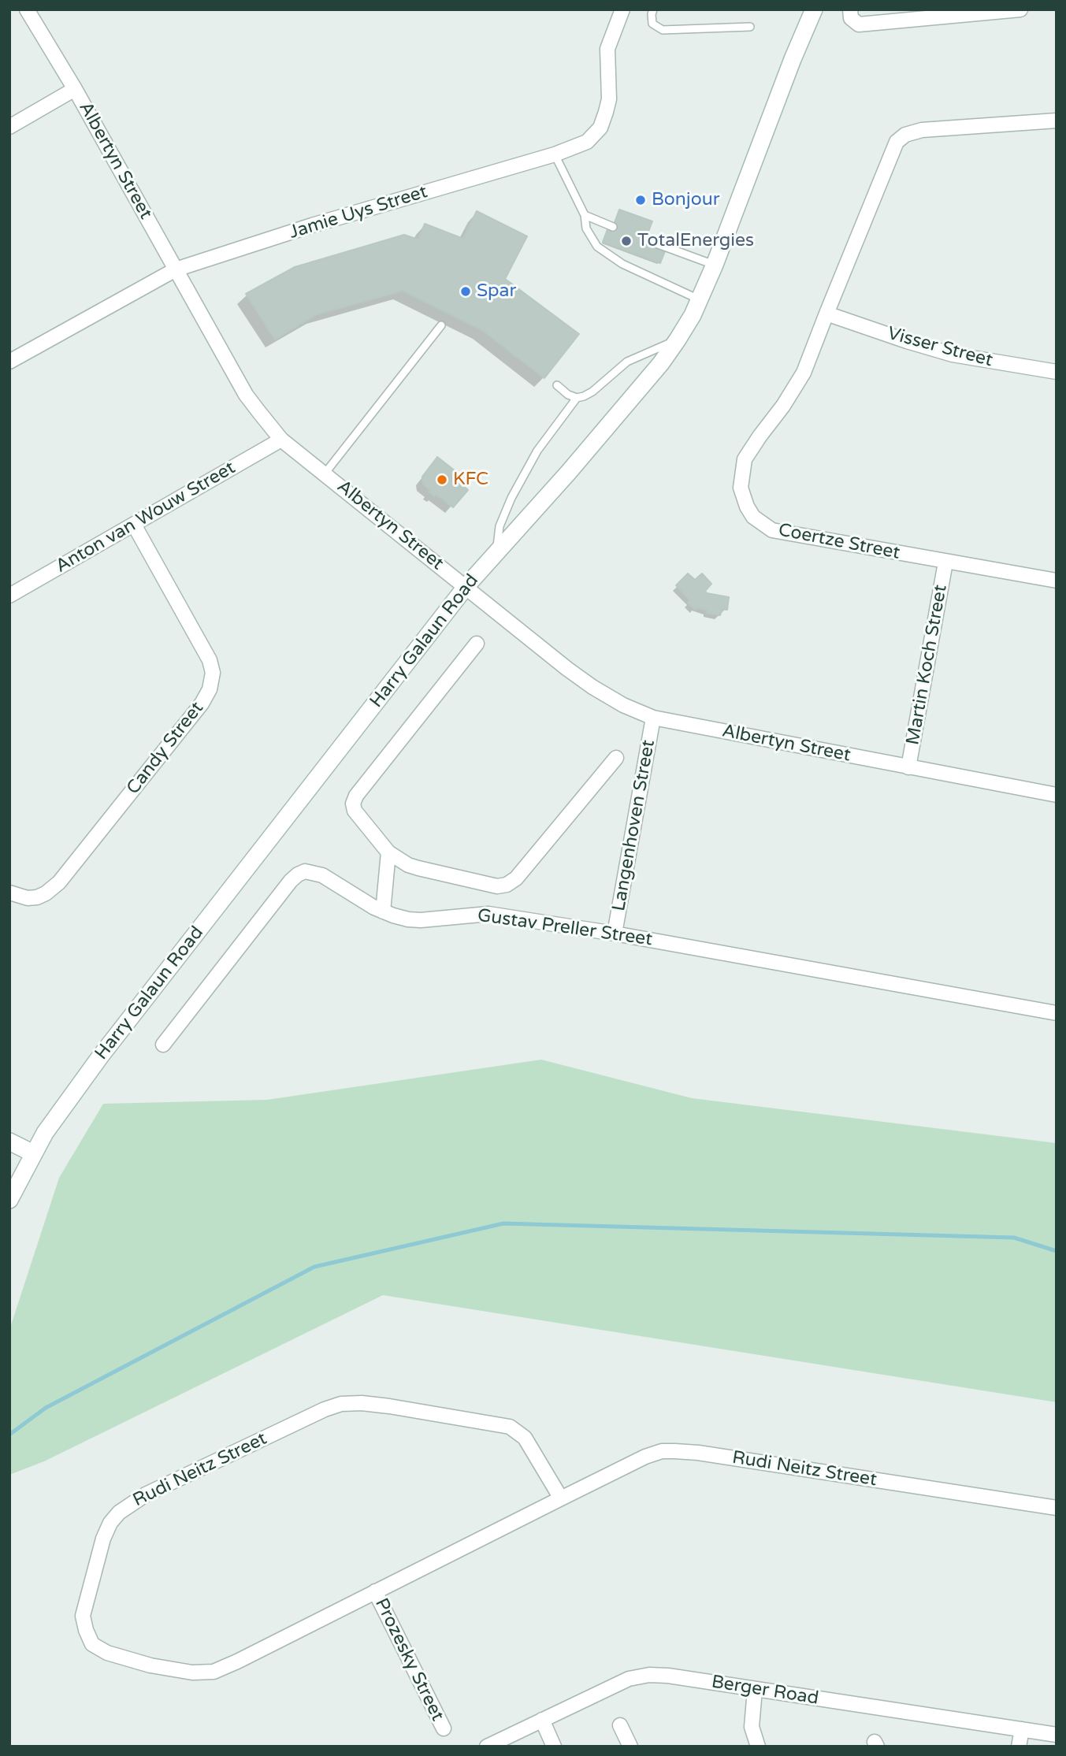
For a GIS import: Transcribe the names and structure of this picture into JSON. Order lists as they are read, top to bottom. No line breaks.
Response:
{"streets":{"main road":["Harry Galaun Road"],"street":["Albertyn Street","Jamie Uys Street","Visser Street","Anton van Wouw Street","Coertze Street","Martin Koch Street","Candy Street","Langenhoven Street","Gustav Preller Street","Rudi Neitz Street","Prozesky Street","Berger Road"]},"crossings":[["Albertyn Street","Jamie Uys Street"],["Albertyn Street","Anton van Wouw Street"],["Albertyn Street","Harry Galaun Road"],["Albertyn Street","Martin Koch Street"],["Albertyn Street","Langenhoven Street"],["Visser Street","Coertze Street"],["Anton van Wouw Street","Candy Street"],["Coertze Street","Martin Koch Street"],["Langenhoven Street","Gustav Preller Street"],["Rudi Neitz Street","Prozesky Street"]],"places":["Bonjour","TotalEnergies","Spar","KFC"]}
